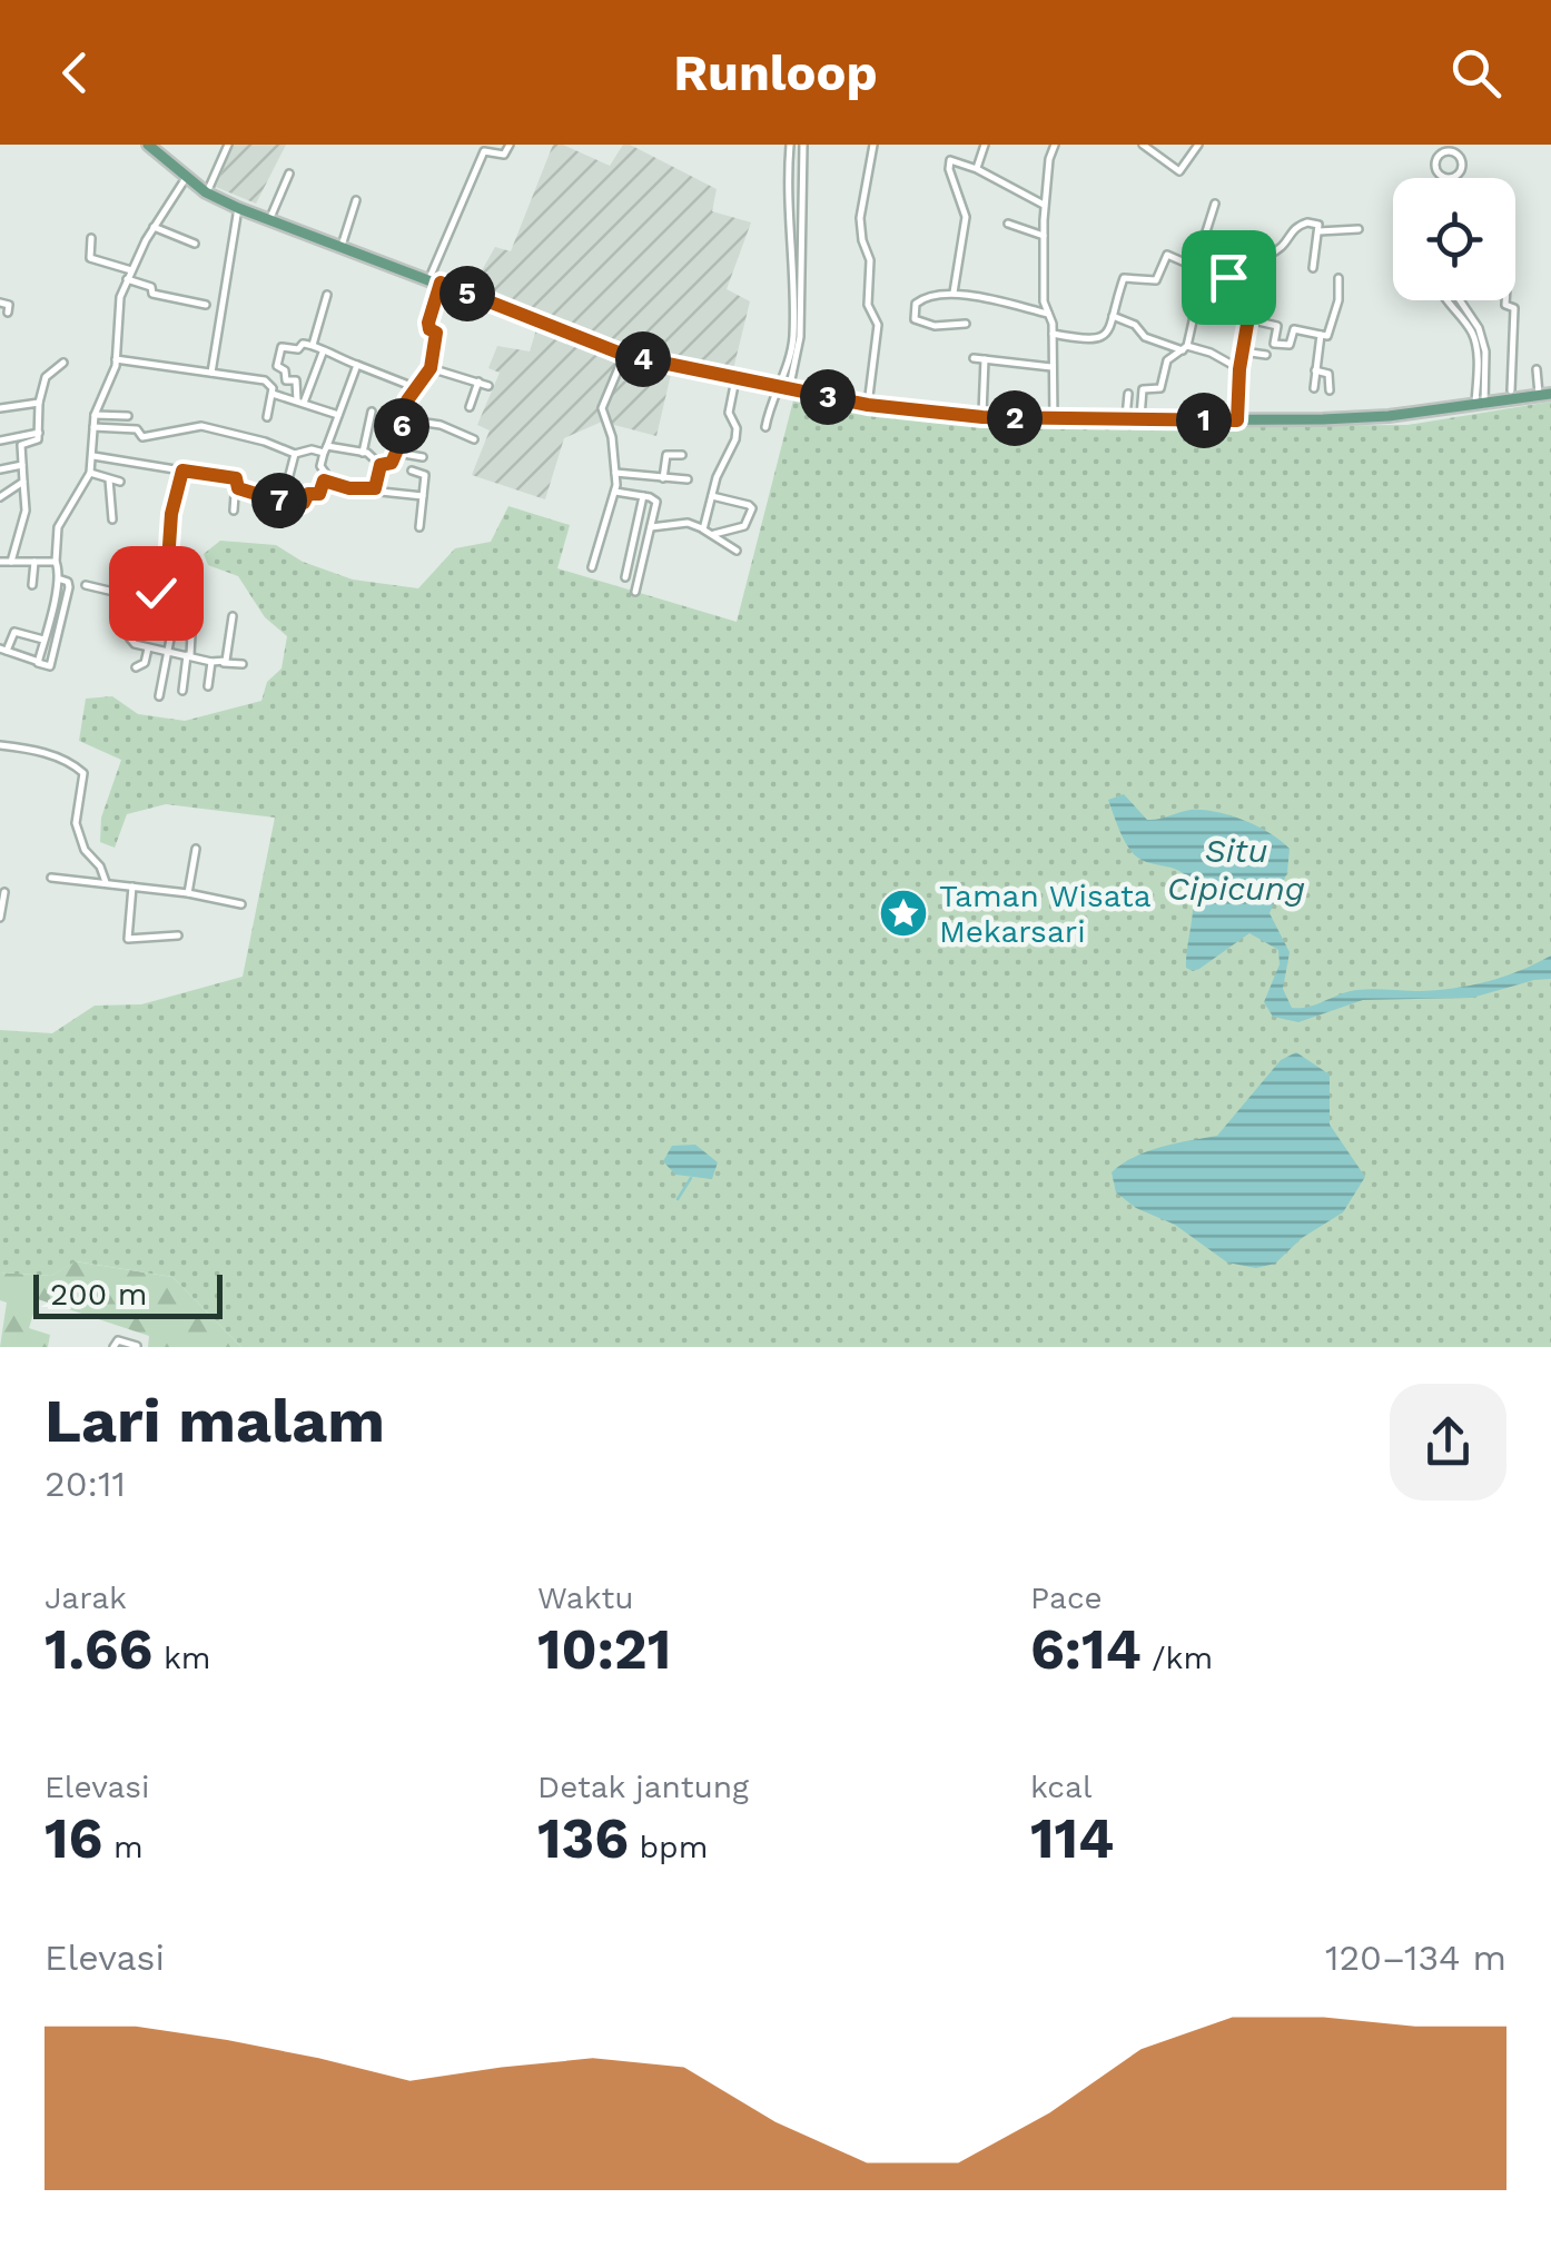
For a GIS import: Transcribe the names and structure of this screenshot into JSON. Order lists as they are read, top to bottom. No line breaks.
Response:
{"water":["Situ Cipicung"],"places":{"place":["Taman Wisata Mekarsari"]},"scale_bar":"200 m","page":{"header":"Runloop","pins":["5","4","3","2","1","6","7"],"scale":"200 m","heading":["Lari malam","20:11"],"stats":[["Jarak","1.66 km"],["Waktu","10:21"],["Pace","6:14 /km"],["Elevasi","16 m"],["Detak jantung","136 bpm"],["kcal","114"]],"chart":["Elevasi","120–134 m"]}}
